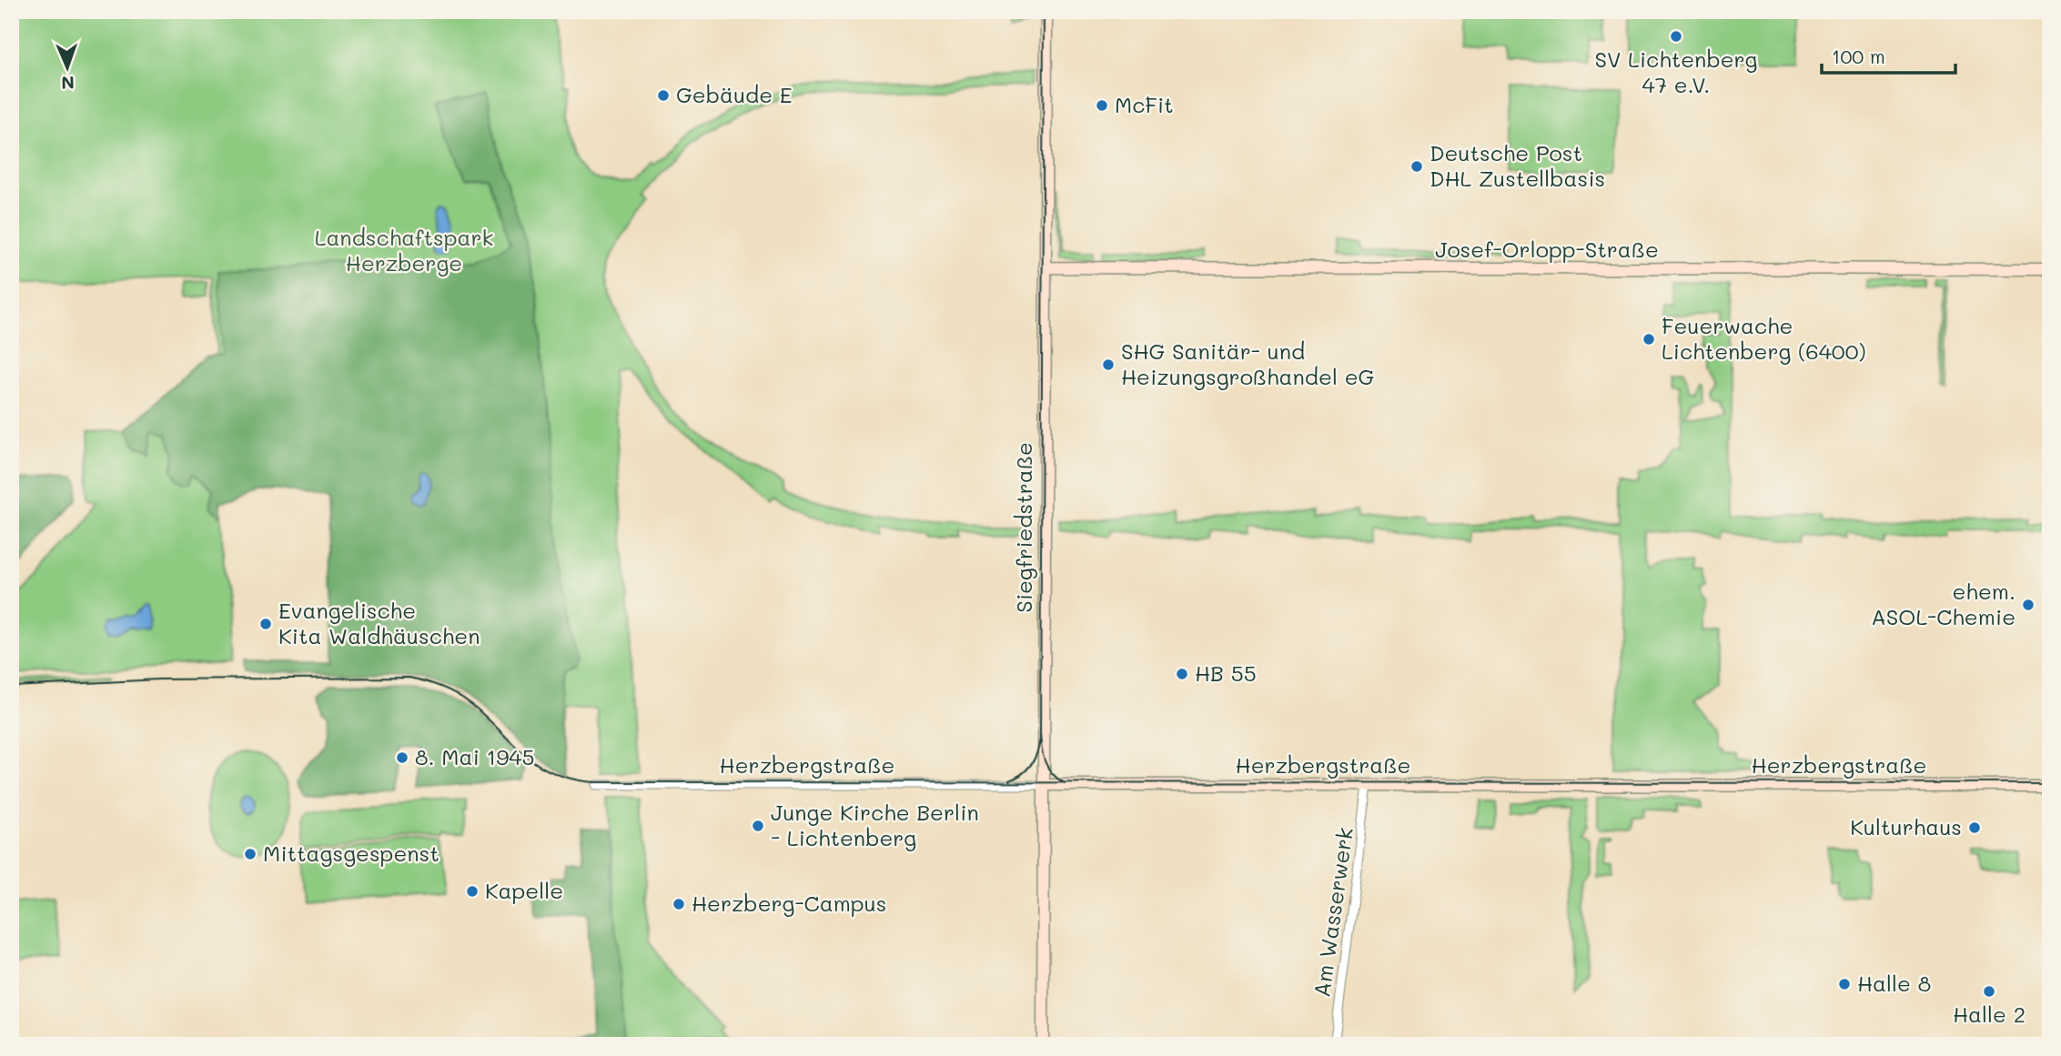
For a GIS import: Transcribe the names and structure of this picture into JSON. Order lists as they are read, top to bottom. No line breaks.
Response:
{"streets":{"street":["Josef-Orlopp-Straße","Siegfriedstraße","Herzbergstraße","Am Wasserwerk"]},"crossings":[["Josef-Orlopp-Straße","Siegfriedstraße"],["Siegfriedstraße","Herzbergstraße"],["Herzbergstraße","Am Wasserwerk"]],"parks":["Landschaftspark Herzberge"],"places":["SV Lichtenberg 47 e.V.","Gebäude E","McFit","Deutsche Post DHL Zustellbasis","Feuerwache Lichtenberg (6400)","SHG Sanitär- und Heizungsgroßhandel eG","ehem. ASOL-Chemie","Evangelische Kita Waldhäuschen","HB 55","8. Mai 1945","Junge Kirche Berlin - Lichtenberg","Kulturhaus","Mittagsgespenst","Kapelle","Herzberg-Campus","Halle 8","Halle 2"],"scale_bar":"100 m","north":"bottom"}
